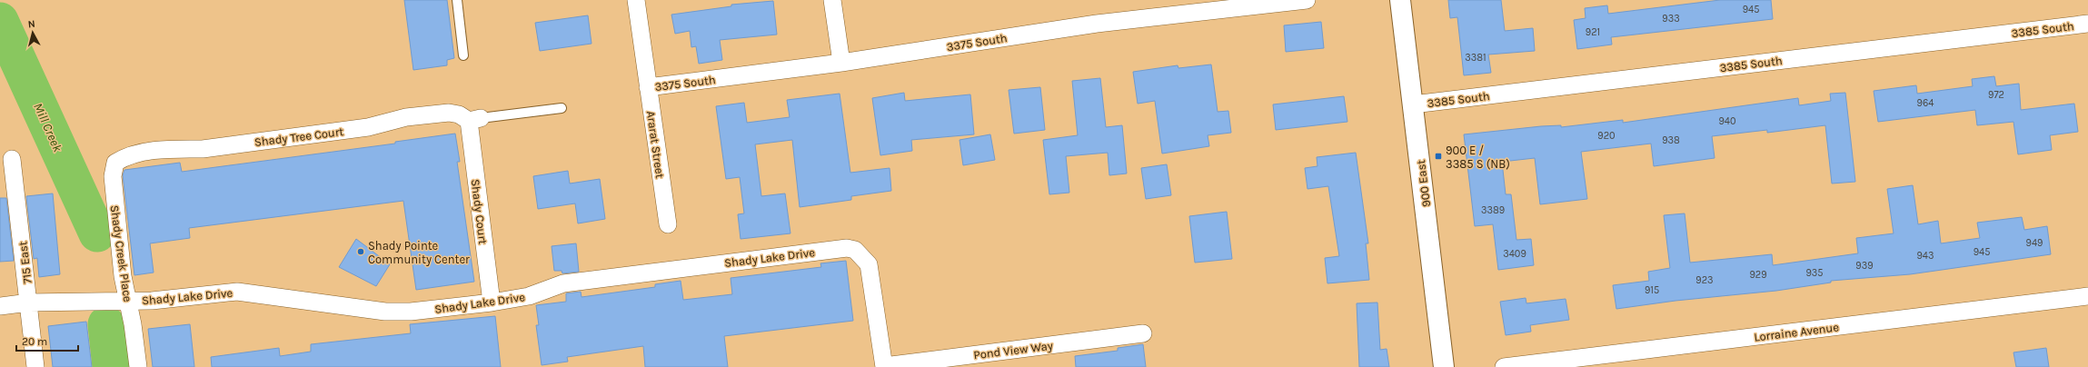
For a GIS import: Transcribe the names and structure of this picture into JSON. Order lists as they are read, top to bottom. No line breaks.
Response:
{"streets":{"main road":["900 East"],"street":["3385 South","3375 South","Shady Tree Court","Ararat Street","Shady Court","Shady Creek Place","Shady Lake Drive","715 East","Lorraine Avenue","Pond View Way"]},"crossings":[["3385 South","900 East"],["3375 South","Ararat Street"],["Shady Tree Court","Shady Court"],["Shady Tree Court","Shady Creek Place"],["Shady Court","Shady Lake Drive"],["Shady Creek Place","Shady Lake Drive"],["Shady Lake Drive","715 East"],["Shady Lake Drive","Pond View Way"]],"water":["Mill Creek"],"places":{"transit":["900 E / 3385 S (NB)"],"other":["Shady Pointe Community Center"]},"house_numbers":["945","933","921","3381","972","964","940","920","938","3389","949","945","3409","943","939","935","929","923","915"],"scale_bar":"20 m","north":"top"}
